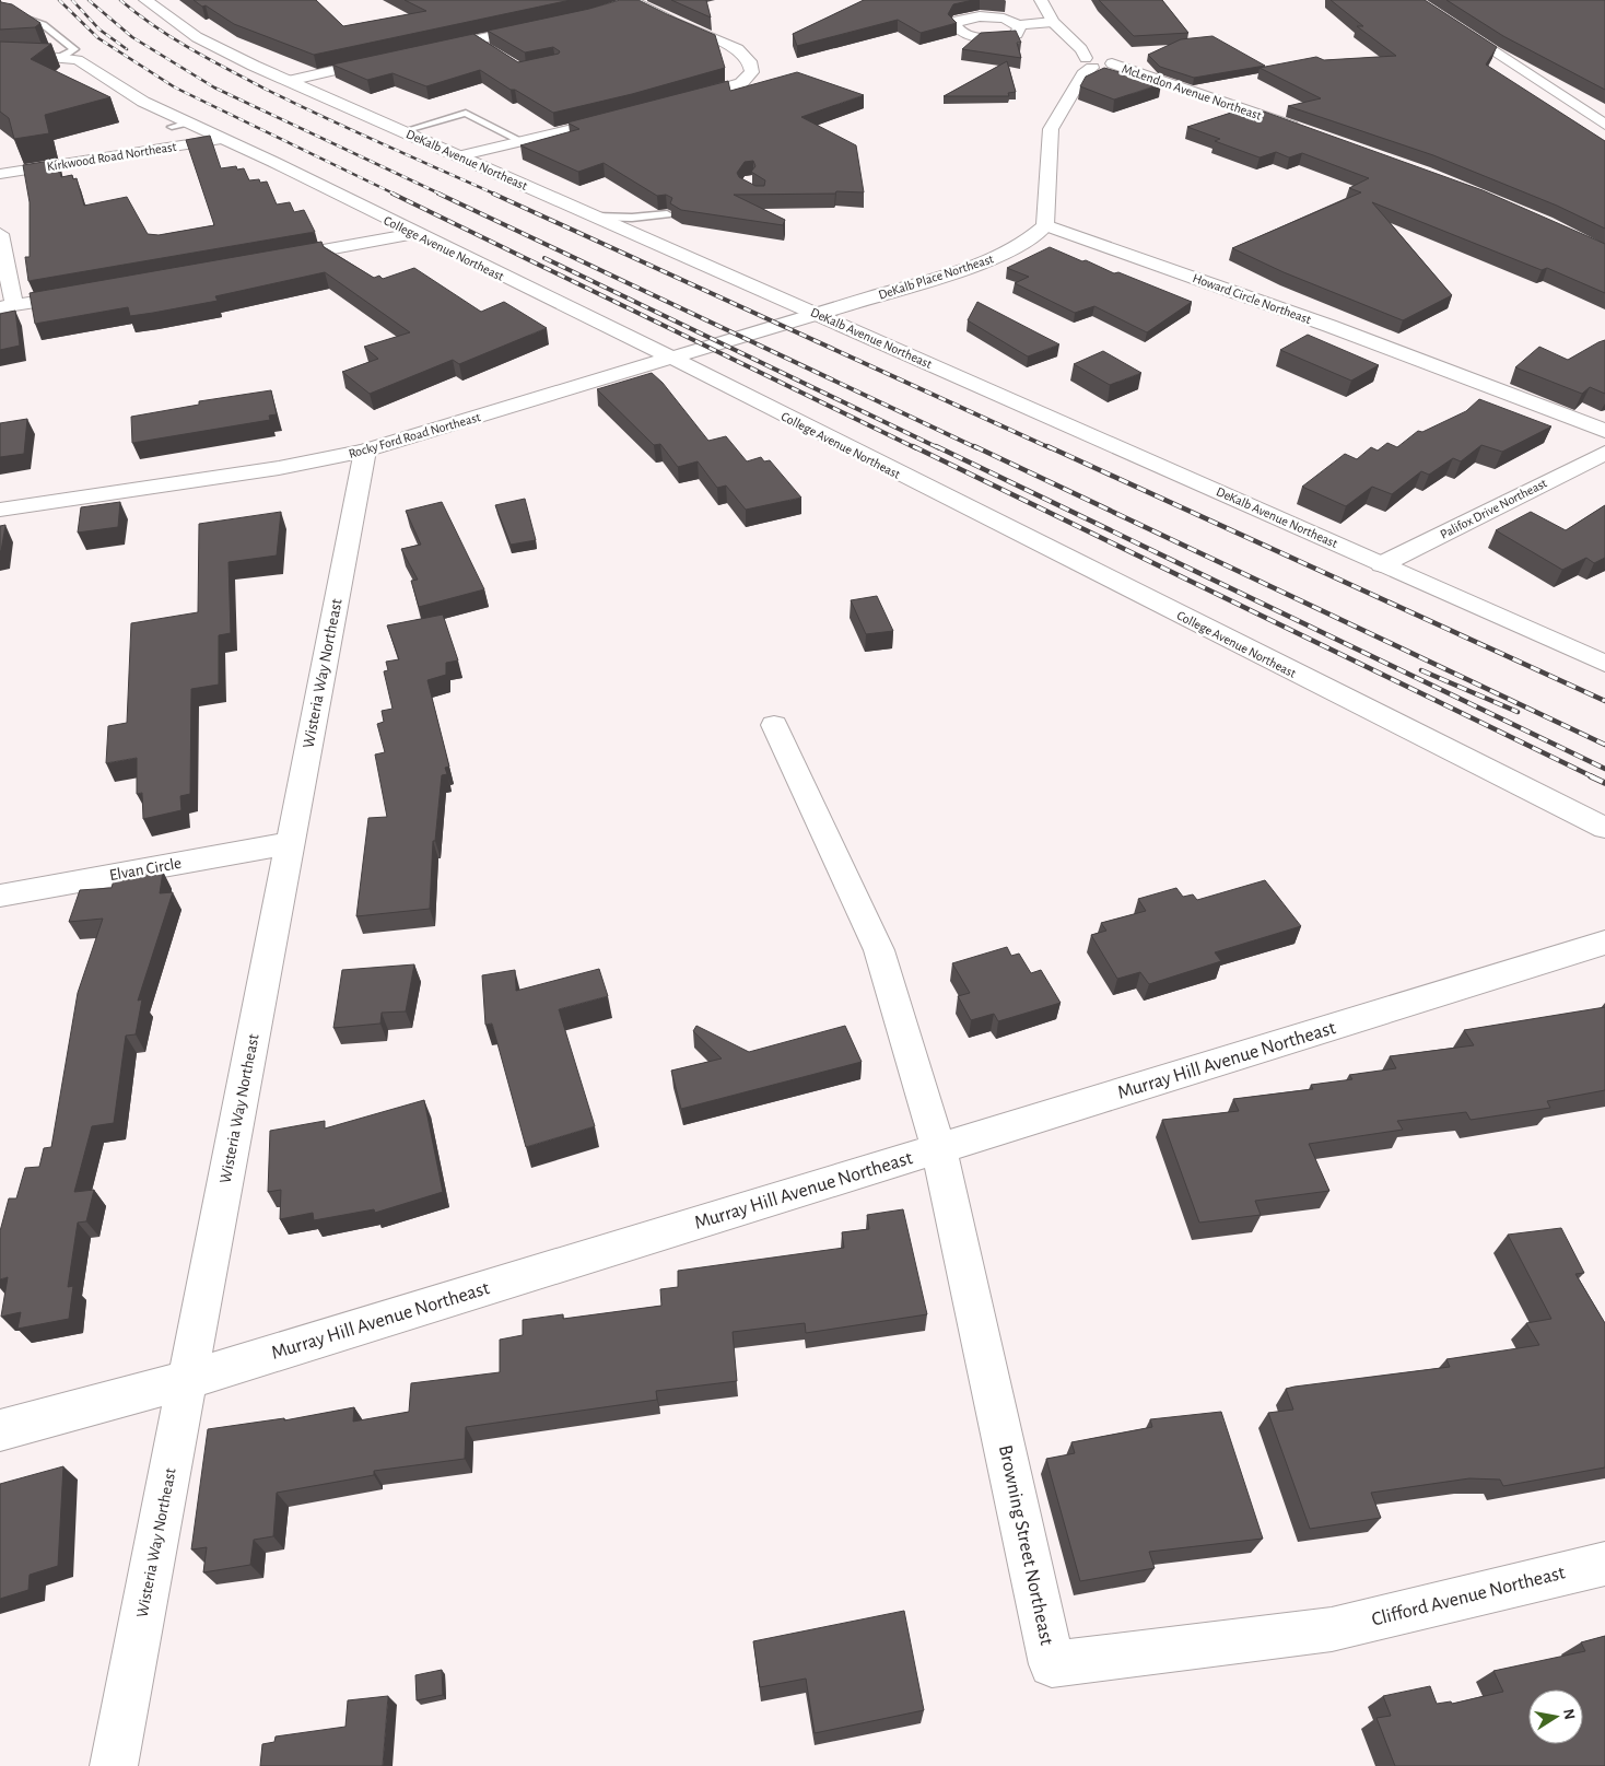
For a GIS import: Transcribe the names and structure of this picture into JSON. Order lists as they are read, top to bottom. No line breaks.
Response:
{"streets":{"street":["McLendon Avenue Northeast","Kirkwood Road Northeast","DeKalb Avenue Northeast","College Avenue Northeast","DeKalb Place Northeast","Howard Circle Northeast","Rocky Ford Road Northeast","Palifox Drive Northeast","Wisteria Way Northeast","Elvan Circle","Murray Hill Avenue Northeast","Browning Street Northeast","Clifford Avenue Northeast"]},"crossings":[["Kirkwood Road Northeast","College Avenue Northeast"],["DeKalb Avenue Northeast","DeKalb Place Northeast"],["DeKalb Avenue Northeast","Rocky Ford Road Northeast"],["DeKalb Avenue Northeast","Palifox Drive Northeast"],["College Avenue Northeast","Rocky Ford Road Northeast"],["DeKalb Place Northeast","Howard Circle Northeast"],["DeKalb Place Northeast","Rocky Ford Road Northeast"],["Rocky Ford Road Northeast","Wisteria Way Northeast"],["Wisteria Way Northeast","Elvan Circle"],["Wisteria Way Northeast","Murray Hill Avenue Northeast"],["Murray Hill Avenue Northeast","Browning Street Northeast"],["Browning Street Northeast","Clifford Avenue Northeast"]],"north":"right"}
